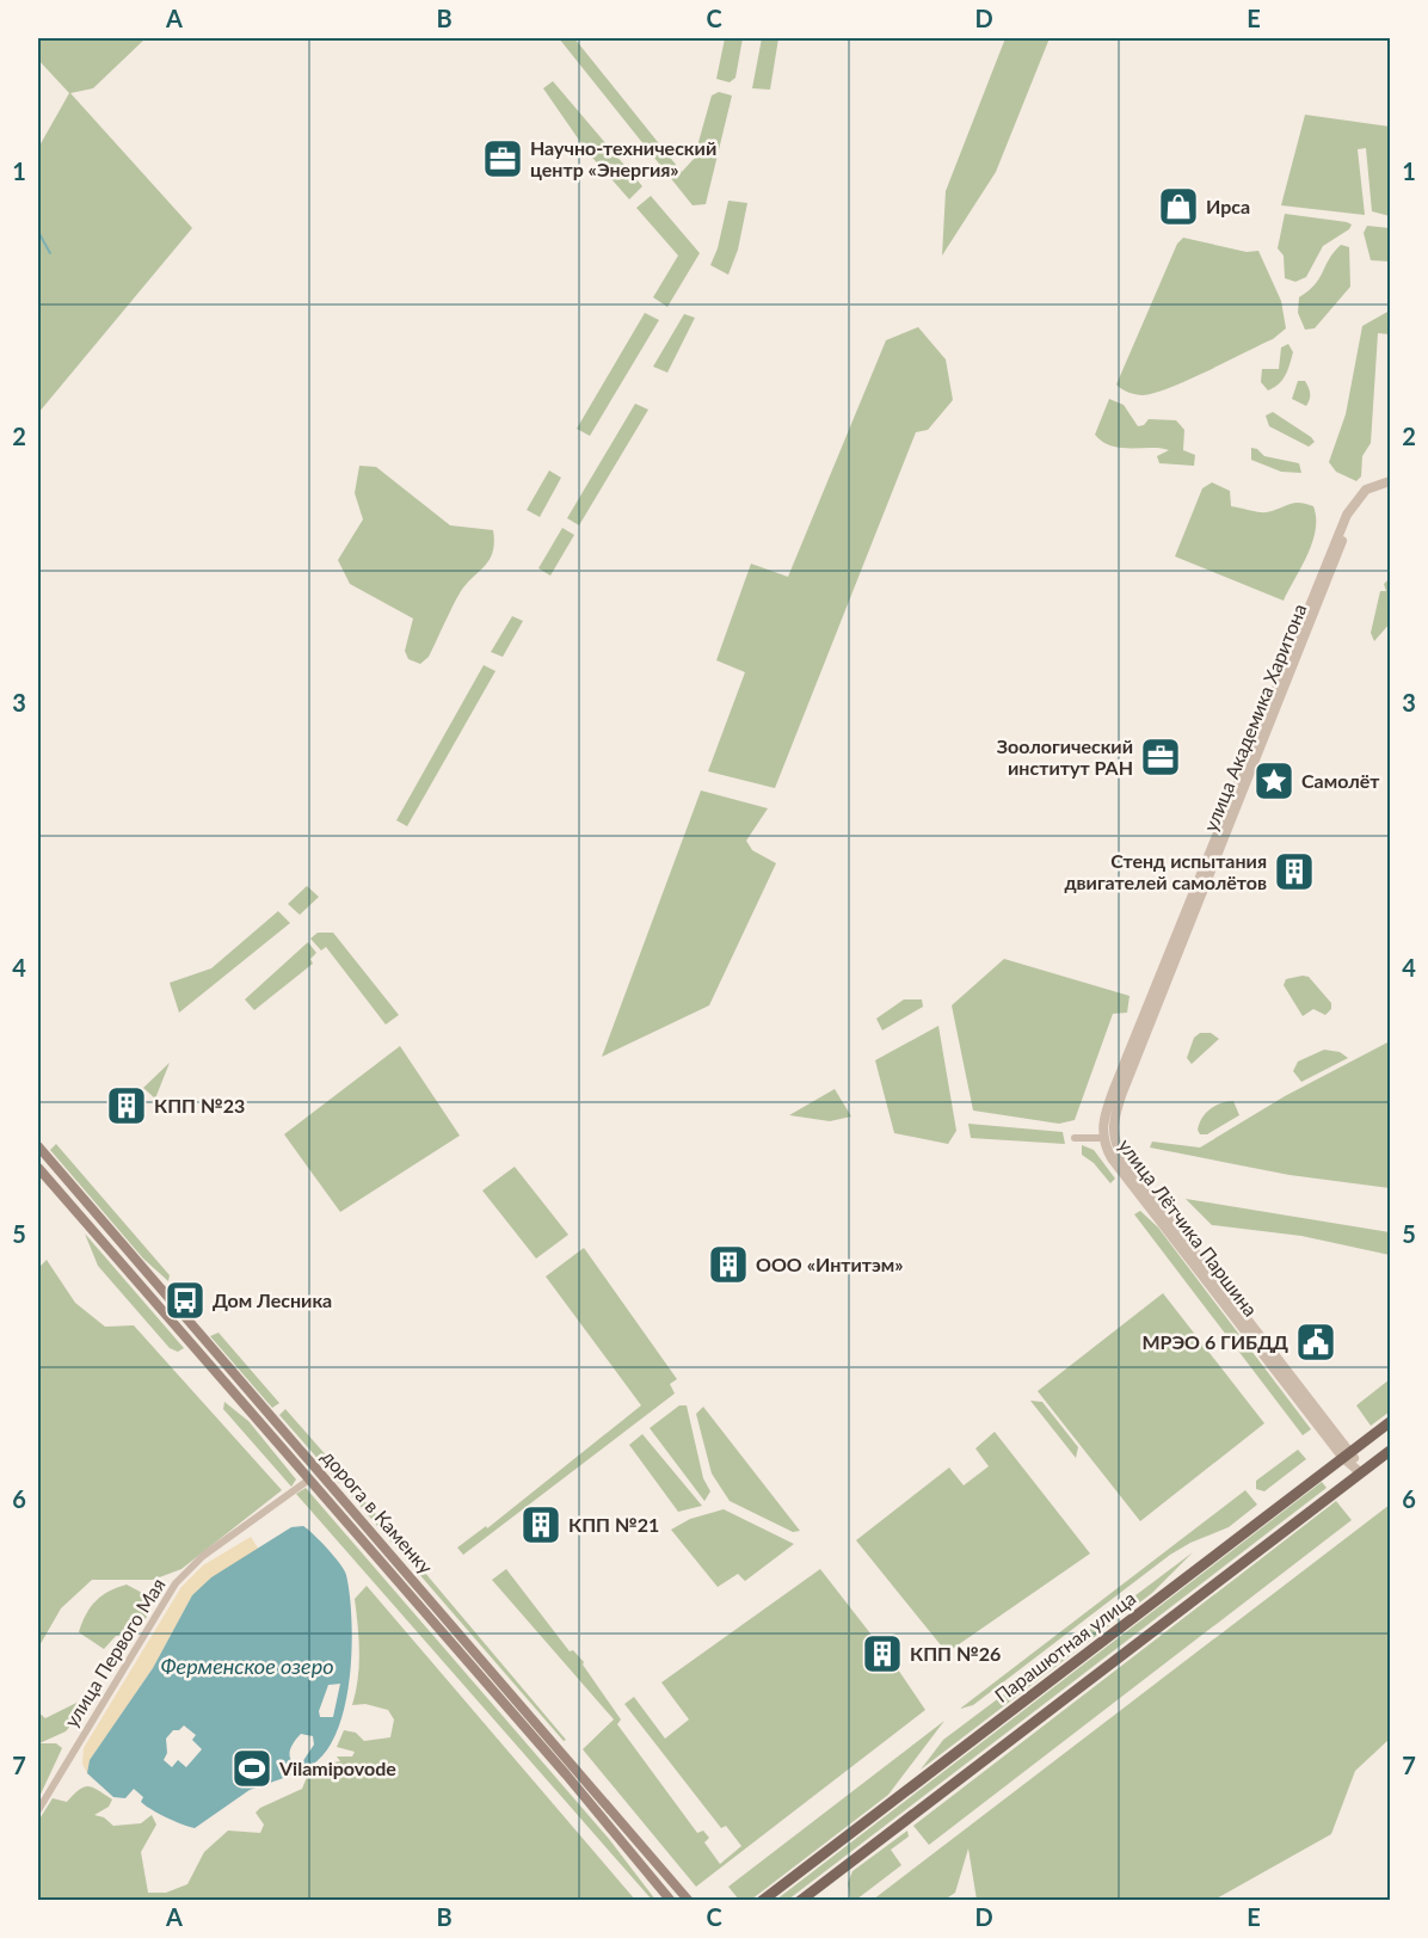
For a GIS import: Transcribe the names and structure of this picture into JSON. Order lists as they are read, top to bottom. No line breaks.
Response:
{"streets":{"main road":["дорога в Каменку","Парашютная улица"],"street":["улица Академика Харитона","улица Лётчика Паршина","улица Первого Мая"]},"crossings":[["улица Академика Харитона","улица Лётчика Паршина"],["улица Лётчика Паршина","Парашютная улица"],["дорога в Каменку","улица Первого Мая"]],"water":["Ферменское озеро"],"places":{"office":["Научно-технический центр «Энергия»","Зоологический институт РАН"],"shop":["Ирса"],"place":["Самолёт"],"building":["Стенд испытания двигателей самолётов","КПП №23","ООО «Интитэм»","КПП №21","КПП №26"],"bus stop":["Дом Лесника"],"public building":["МРЭО 6 ГИБДД"],"sports":["Vilamipovode"]},"grid":{"columns":["A","B","C","D","E"],"rows":["1","2","3","4","5","6","7"]}}
